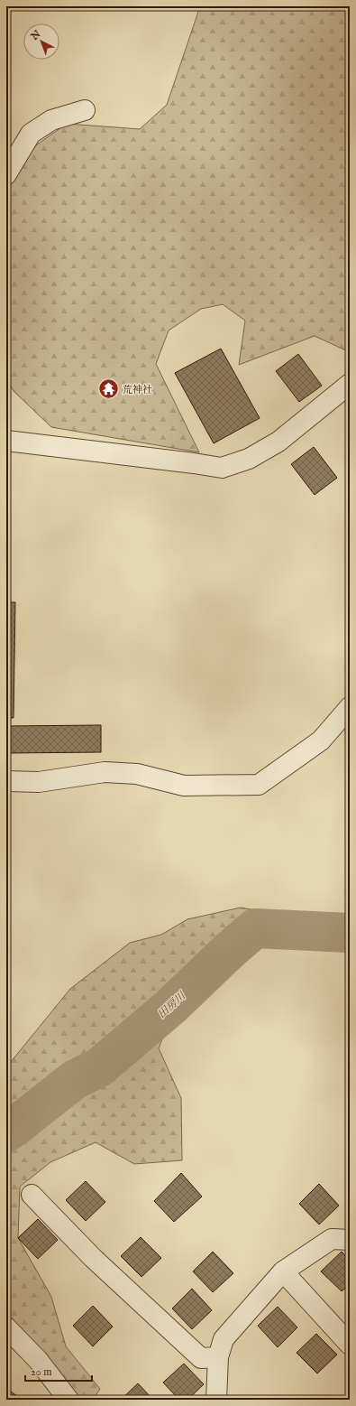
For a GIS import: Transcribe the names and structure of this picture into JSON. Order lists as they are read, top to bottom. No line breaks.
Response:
{"water":["田房川"],"places":{"temple":["荒神社"]},"scale_bar":"20 m","north":"top left"}
